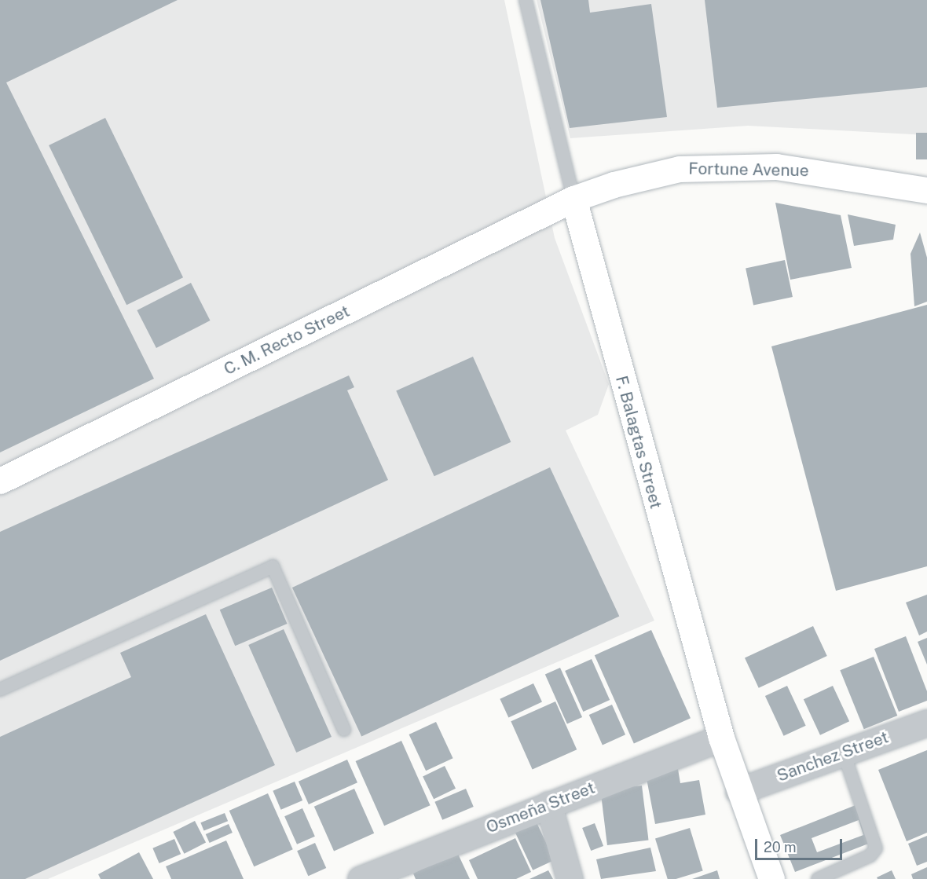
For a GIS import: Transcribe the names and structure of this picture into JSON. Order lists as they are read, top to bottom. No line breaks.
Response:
{"streets":{"main road":["Fortune Avenue","C. M. Recto Street","F. Balagtas Street"],"street":["Sanchez Street","Osmeña Street"]},"crossings":[["Fortune Avenue","C. M. Recto Street"],["Fortune Avenue","F. Balagtas Street"],["C. M. Recto Street","F. Balagtas Street"],["F. Balagtas Street","Sanchez Street"],["F. Balagtas Street","Osmeña Street"]],"scale_bar":"20 m"}
